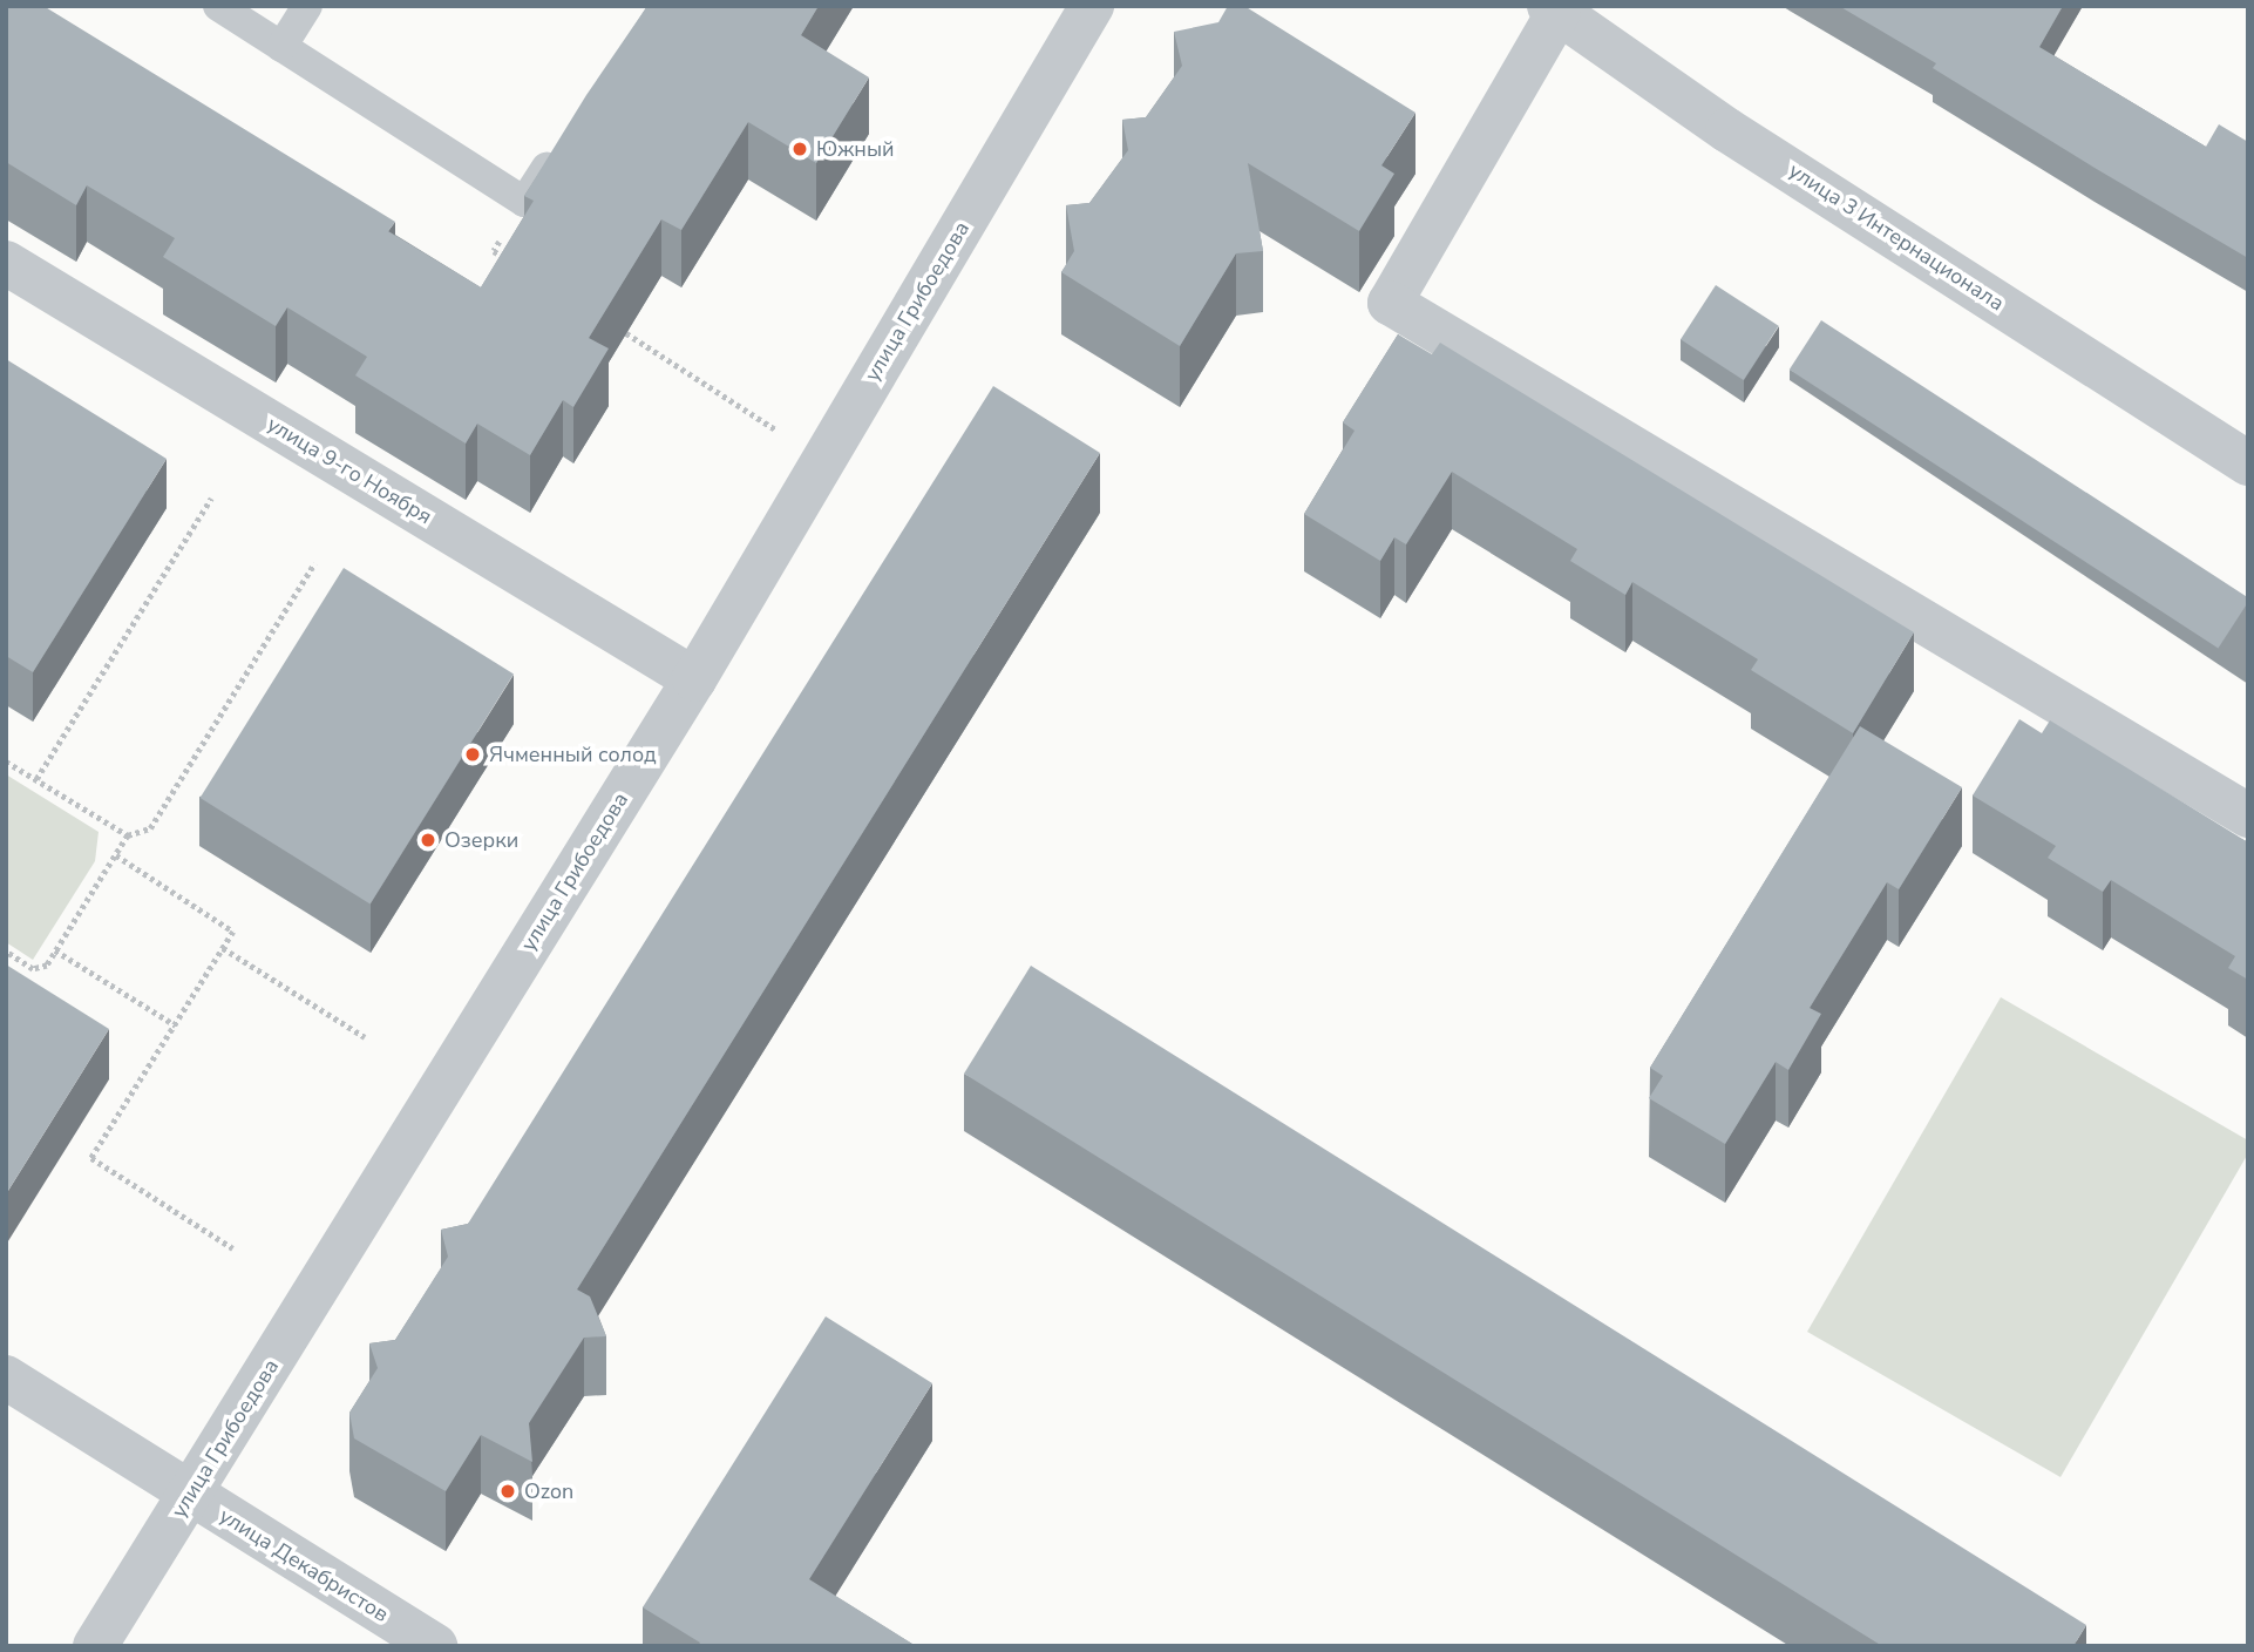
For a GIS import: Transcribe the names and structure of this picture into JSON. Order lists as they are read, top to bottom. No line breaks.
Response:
{"streets":{"street":["улица 3 Интернационала","улица Грибоедова","улица 9-го Ноября","улица Декабристов"]},"crossings":[["улица Грибоедова","улица 9-го Ноября"],["улица Грибоедова","улица Декабристов"]],"places":["Южный","Ячменный солод","Озерки","Ozon"]}
